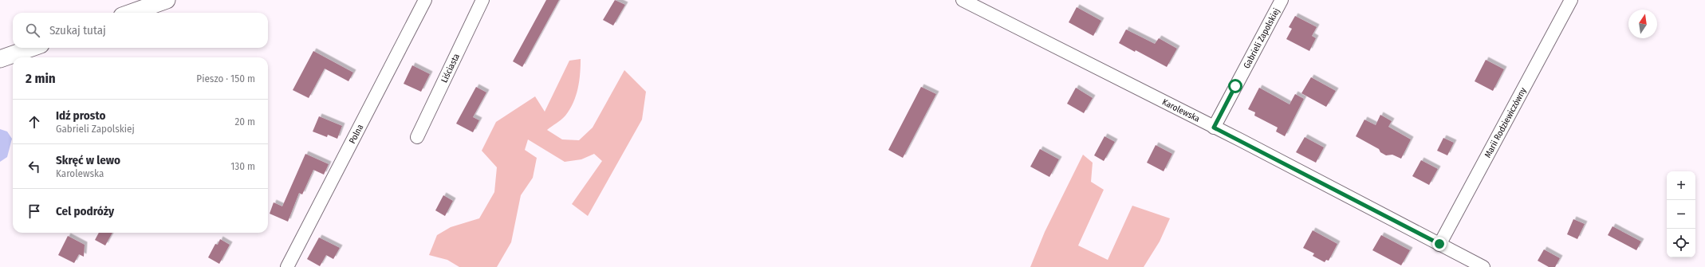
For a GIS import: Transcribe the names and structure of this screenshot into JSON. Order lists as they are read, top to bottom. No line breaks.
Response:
{"streets":{"street":["Gabrieli Zapolskiej","Liściasta","Karolewska","Marii Rodziewiczówny","Polna"]},"crossings":[["Gabrieli Zapolskiej","Karolewska"],["Karolewska","Marii Rodziewiczówny"]],"north":"top","page":{"search":"Szukaj tutaj","heading":["2 min","Pieszo · 150 m"],"list":[["Idź prosto","Gabrieli Zapolskiej","20 m"],["Skręć w lewo","Karolewska","130 m"],"Cel podróży"],"map_buttons":["+","−"]}}
